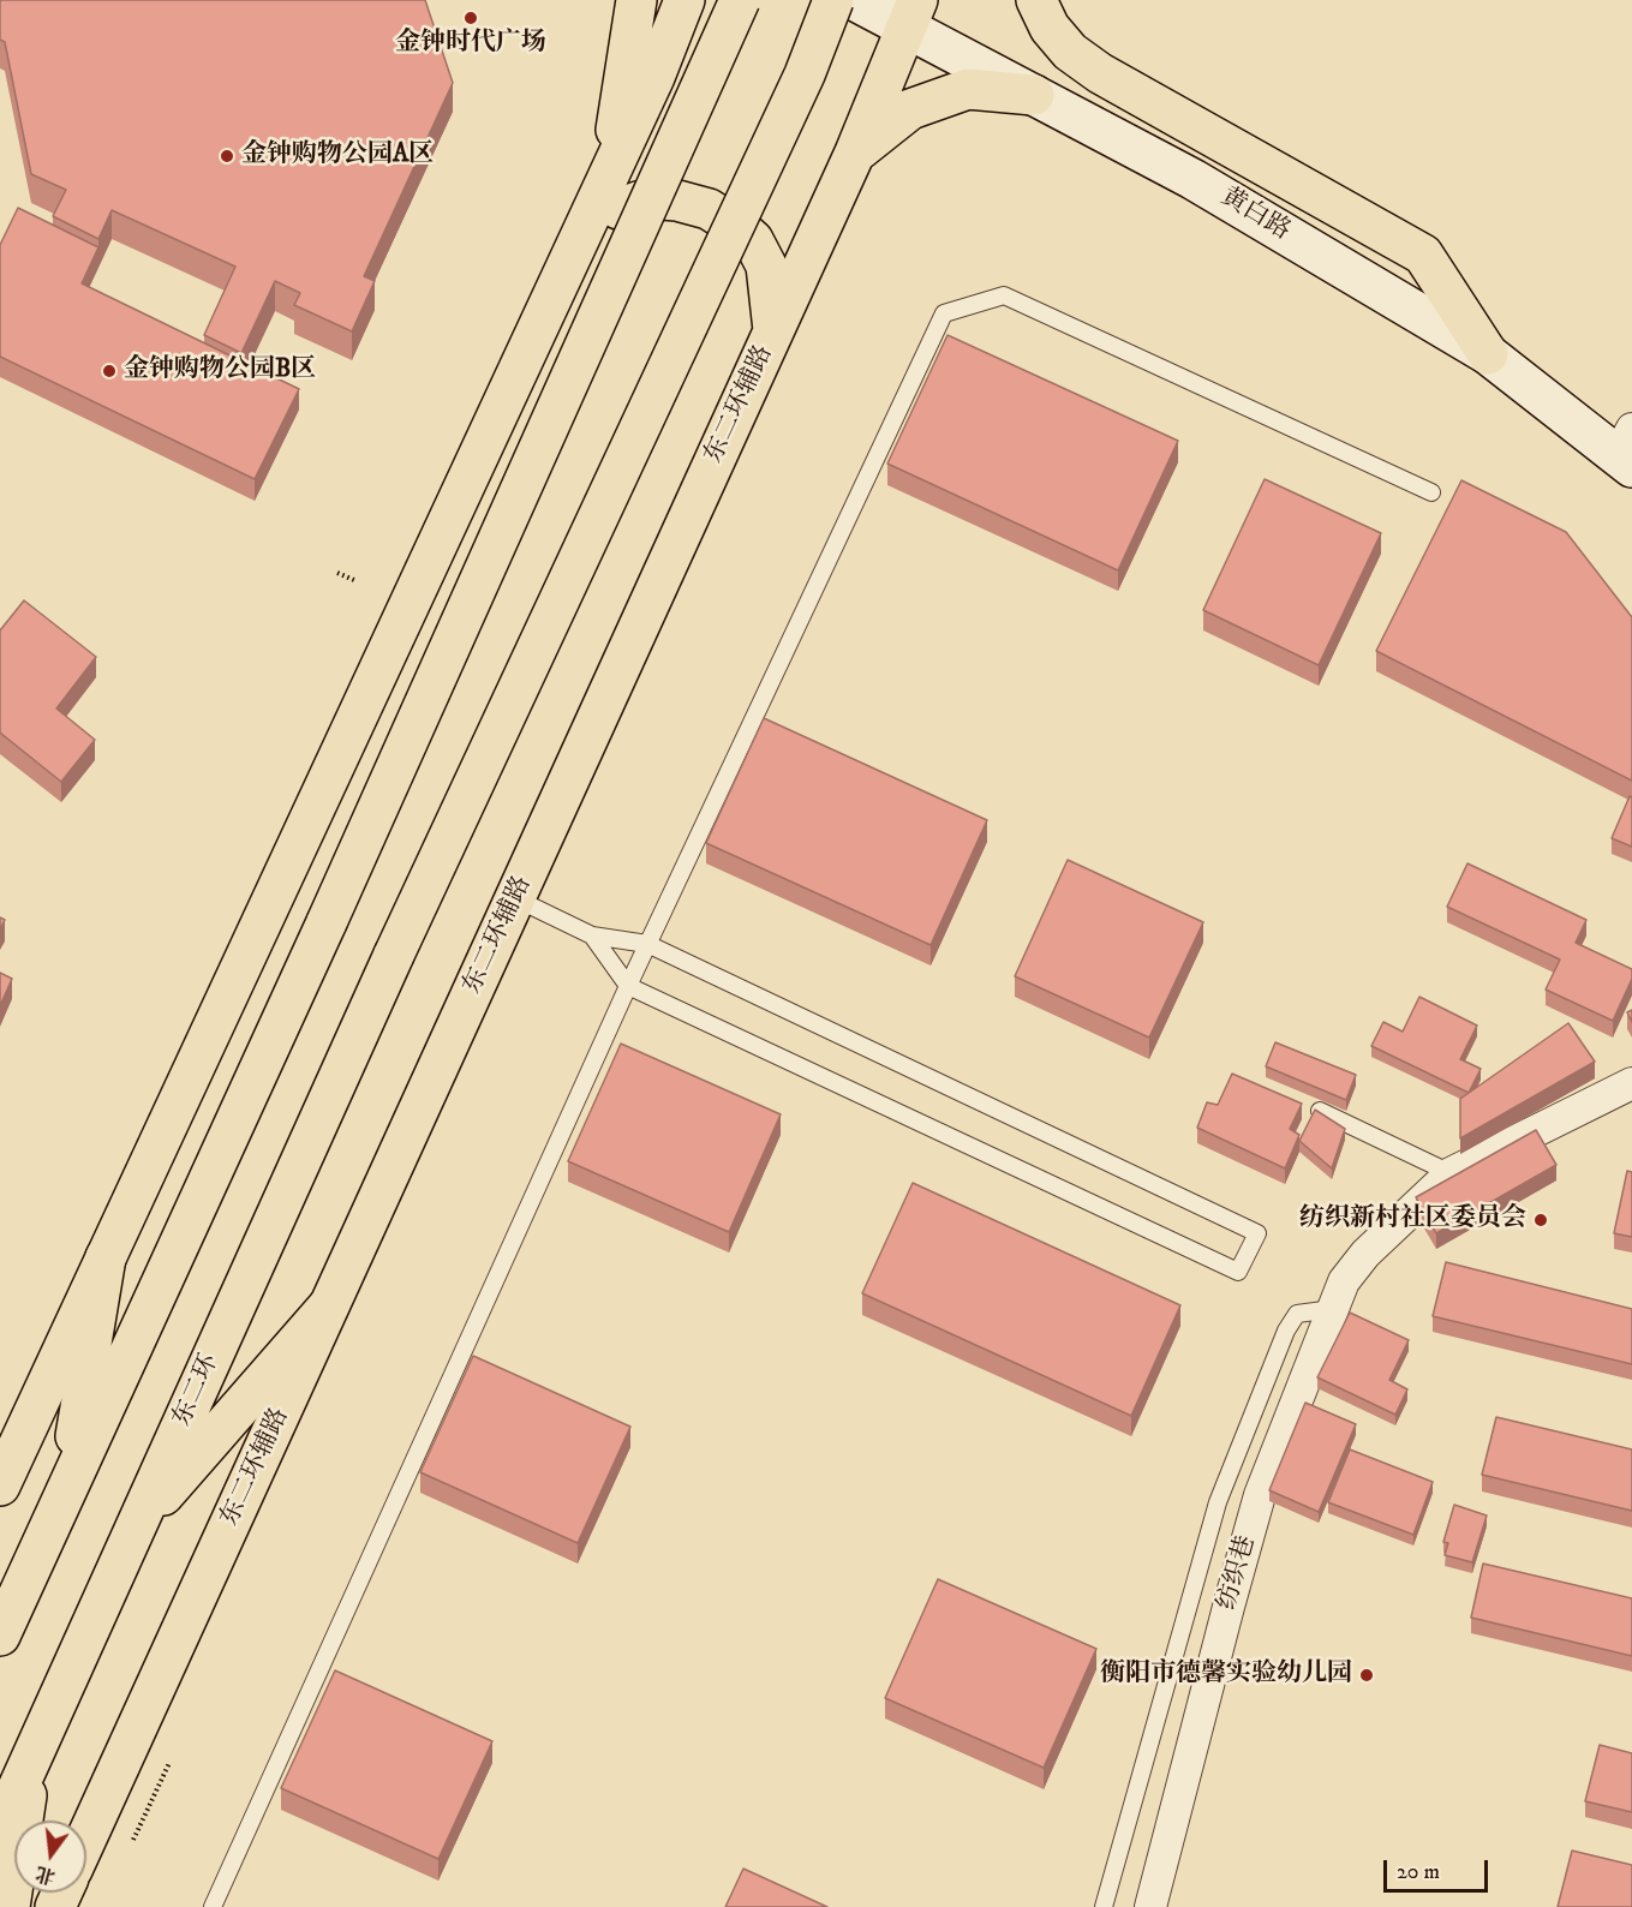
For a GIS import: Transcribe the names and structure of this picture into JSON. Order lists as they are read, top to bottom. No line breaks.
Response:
{"streets":{"main road":["黄白路","东二环辅路","东二环"],"street":["纺织巷"]},"crossings":[["黄白路","东二环辅路"]],"places":["金钟时代广场","金钟购物公园A区","金钟购物公园B区","纺织新村社区委员会","衡阳市德馨实验幼儿园"],"scale_bar":"20 m","north":"bottom"}
